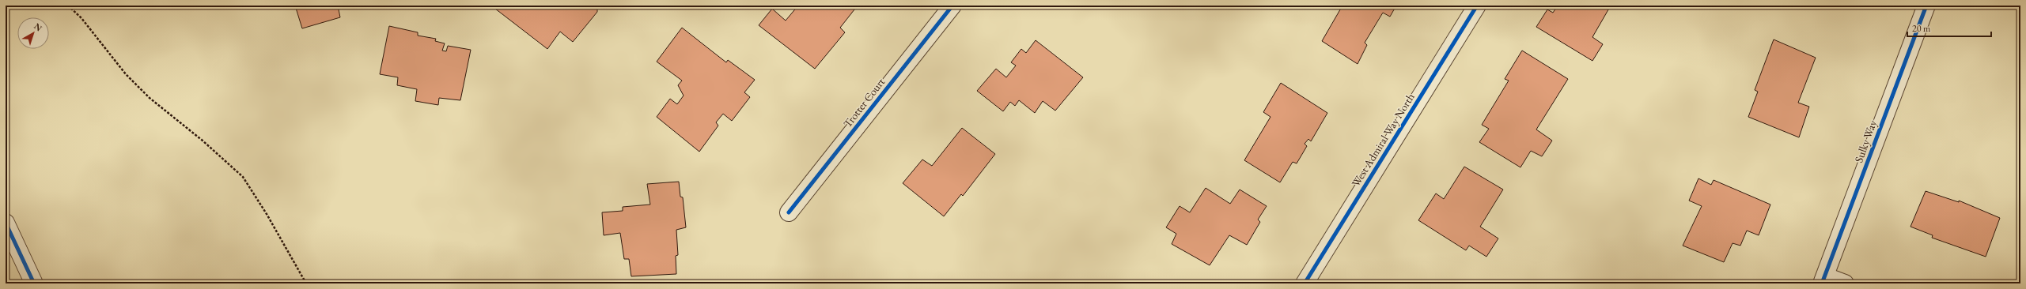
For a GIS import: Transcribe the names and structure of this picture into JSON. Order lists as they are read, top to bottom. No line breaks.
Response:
{"streets":{"street":["Trotter Court","West Admiral Way North","Sulky Way"]},"scale_bar":"20 m","north":"top right"}
